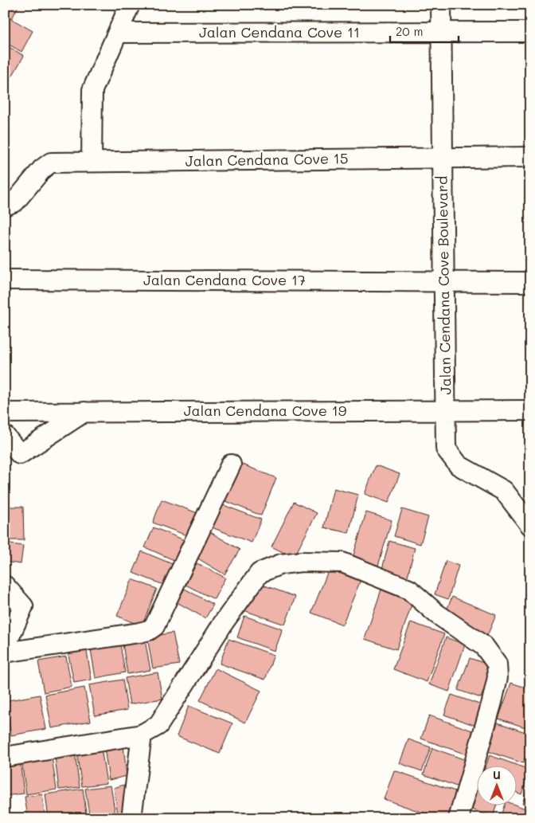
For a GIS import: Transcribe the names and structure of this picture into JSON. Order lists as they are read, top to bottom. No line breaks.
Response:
{"streets":{"street":["Jalan Cendana Cove 11","Jalan Cendana Cove 15","Jalan Cendana Cove 17","Jalan Cendana Cove Boulevard","Jalan Cendana Cove 19"]},"crossings":[["Jalan Cendana Cove 11","Jalan Cendana Cove Boulevard"],["Jalan Cendana Cove 15","Jalan Cendana Cove Boulevard"],["Jalan Cendana Cove 17","Jalan Cendana Cove Boulevard"],["Jalan Cendana Cove Boulevard","Jalan Cendana Cove 19"]],"scale_bar":"20 m","north":"top"}
